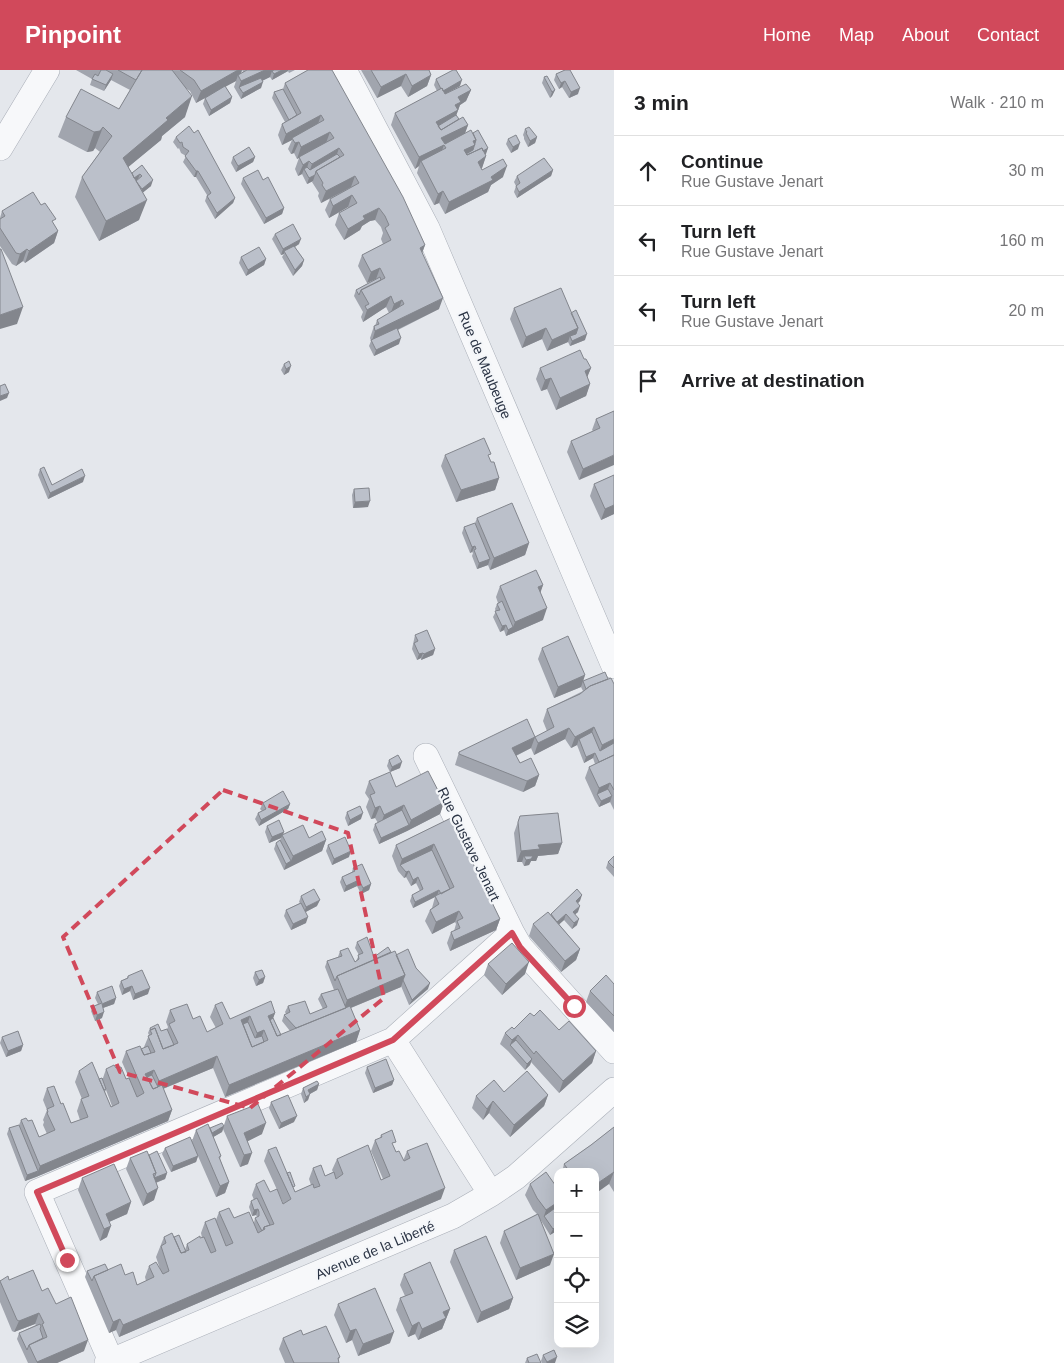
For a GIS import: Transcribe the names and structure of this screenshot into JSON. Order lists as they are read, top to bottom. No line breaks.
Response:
{"streets":{"street":["Rue de Maubeuge","Rue Gustave Jenart","Avenue de la Liberté"]},"page":{"header":"Pinpoint","nav":["Home","Map","About","Contact"],"heading":["3 min","Walk · 210 m"],"list":[["Continue","Rue Gustave Jenart","30 m"],["Turn left","Rue Gustave Jenart","160 m"],["Turn left","Rue Gustave Jenart","20 m"],"Arrive at destination"],"map_buttons":["+","−"]}}
